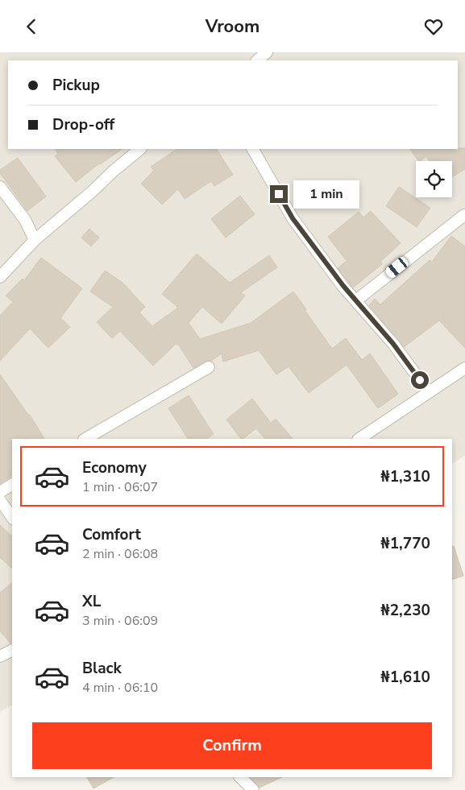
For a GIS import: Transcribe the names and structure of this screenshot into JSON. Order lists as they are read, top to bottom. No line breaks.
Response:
{"page":{"header":"Vroom","banner":["Pickup","Drop-off"],"bubble":"1 min","list":[{"name":"Economy","note":"1 min · 06:07","value":"₦1,310"},{"name":"Comfort","note":"2 min · 06:08","value":"₦1,770"},{"name":"XL","note":"3 min · 06:09","value":"₦2,230"},{"name":"Black","note":"4 min · 06:10","value":"₦1,610"}],"buttons":"Confirm"}}
